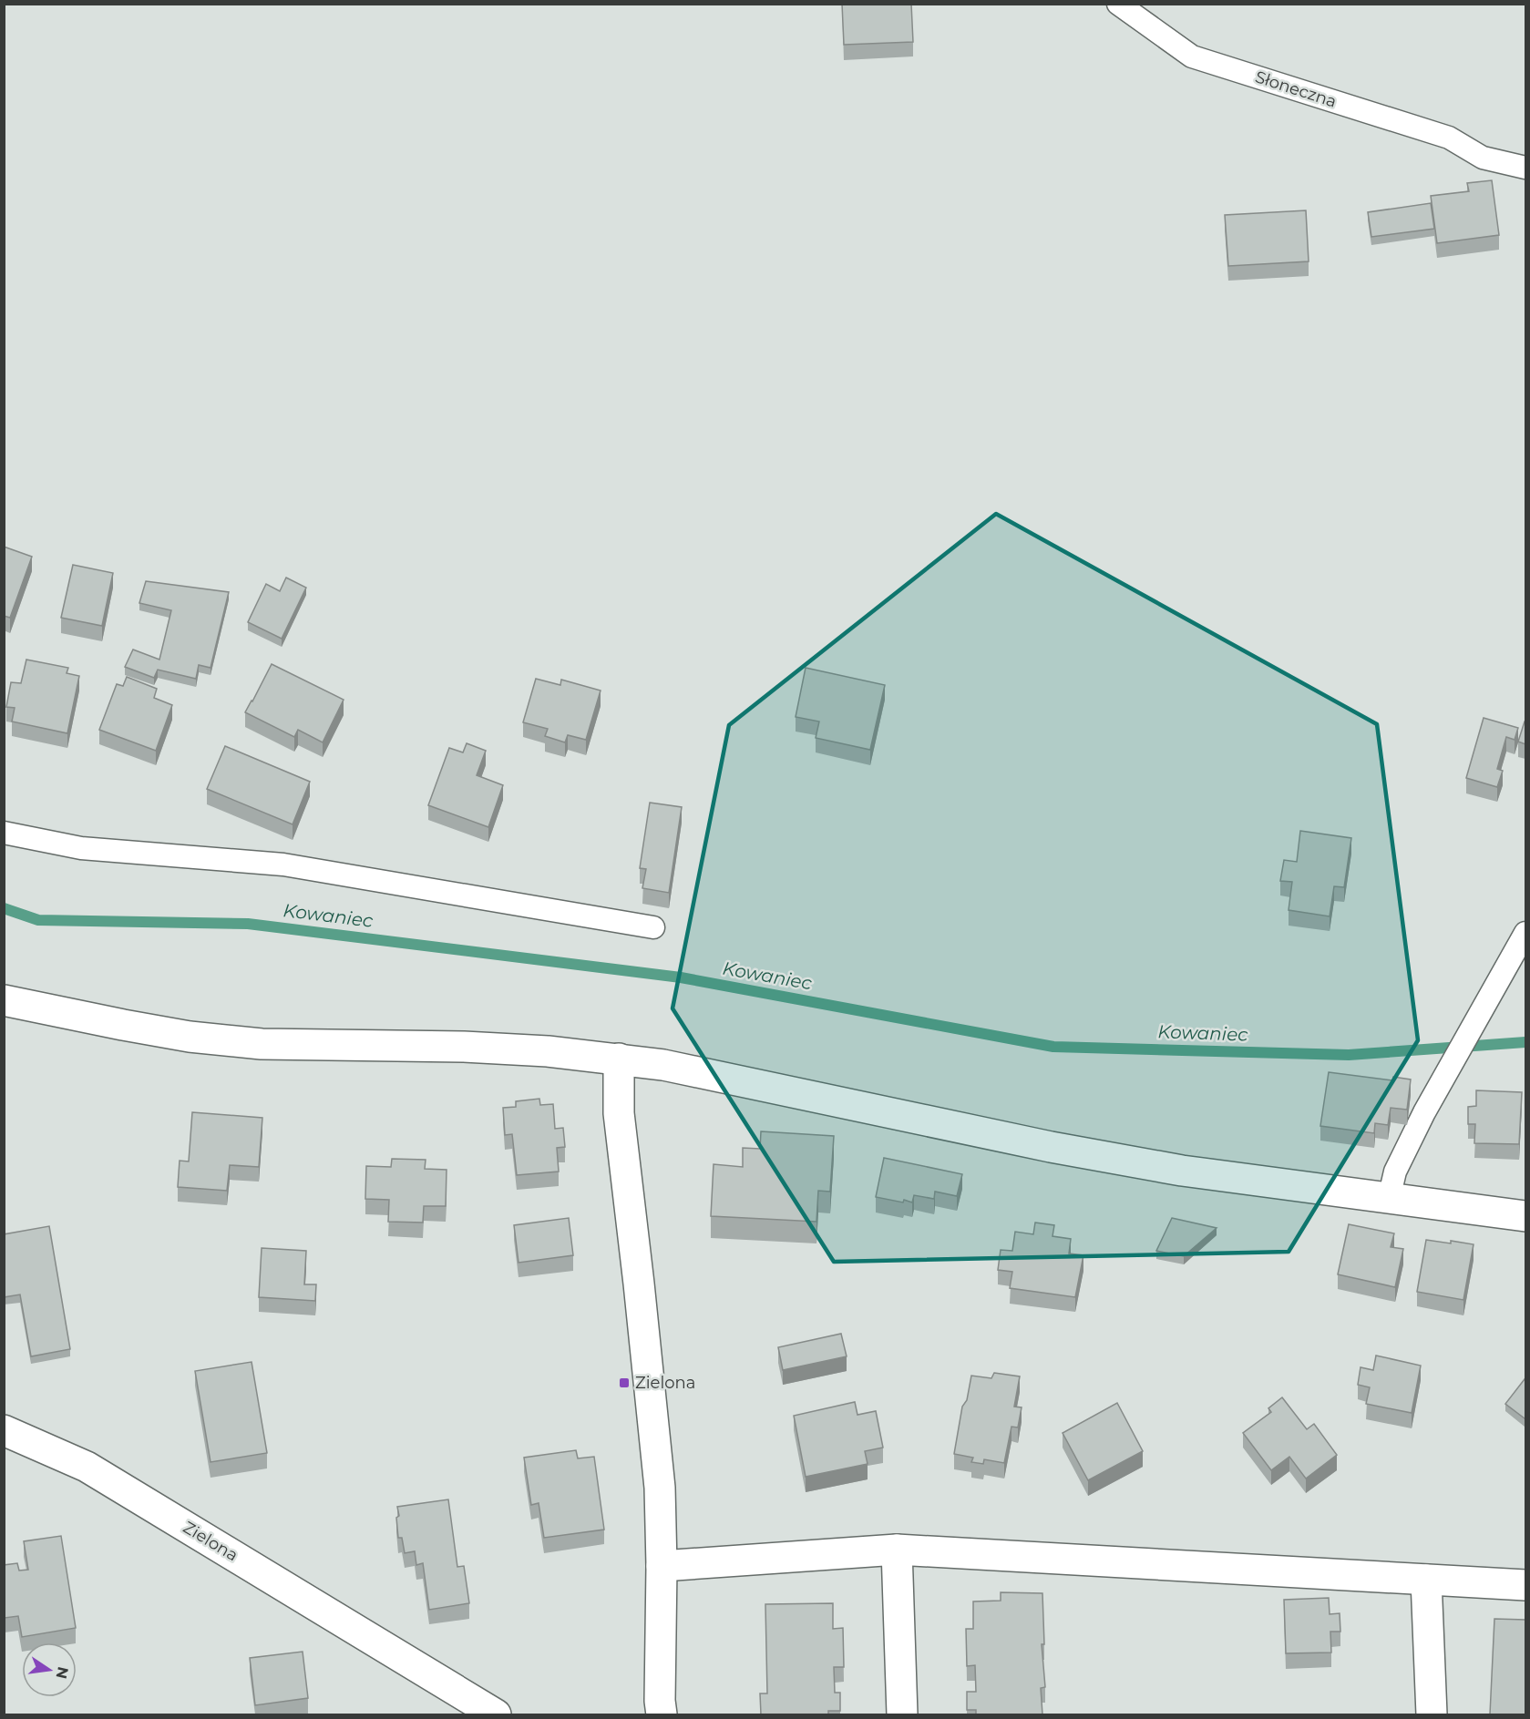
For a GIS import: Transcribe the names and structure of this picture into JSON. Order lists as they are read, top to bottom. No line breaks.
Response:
{"streets":{"street":["Zielona"],"lane":["Słoneczna"]},"water":["Kowaniec"],"places":{"transit":["Zielona"]},"north":"right"}
